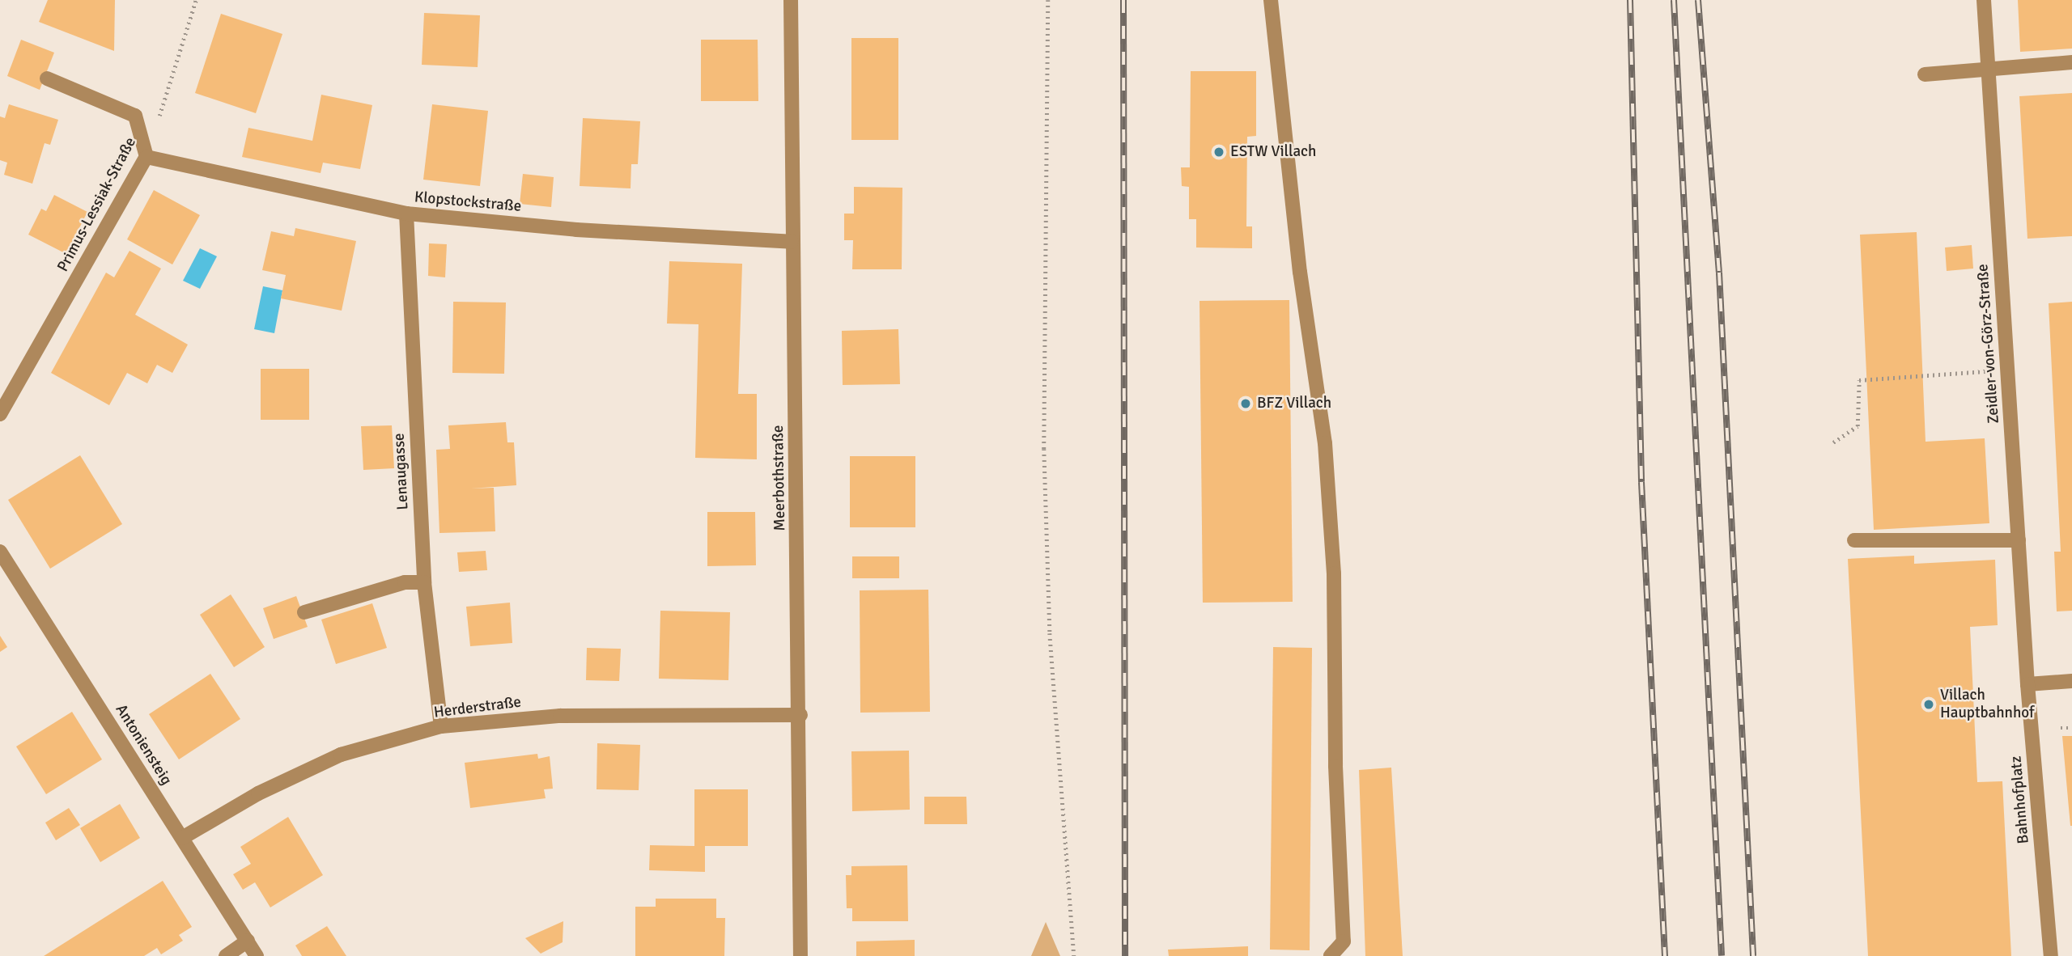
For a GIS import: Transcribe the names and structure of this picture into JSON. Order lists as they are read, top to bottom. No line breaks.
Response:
{"streets":{"street":["Klopstockstraße","Primus-Lessiak-Straße","Zeidler-von-Görz-Straße","Lenaugasse","Meerbothstraße","Herderstraße","Antoniensteig","Bahnhofplatz"]},"crossings":[["Klopstockstraße","Primus-Lessiak-Straße"],["Klopstockstraße","Lenaugasse"],["Klopstockstraße","Meerbothstraße"],["Zeidler-von-Görz-Straße","Bahnhofplatz"],["Lenaugasse","Herderstraße"],["Meerbothstraße","Herderstraße"],["Herderstraße","Antoniensteig"]],"places":["ESTW Villach","BFZ Villach","Villach Hauptbahnhof"]}
